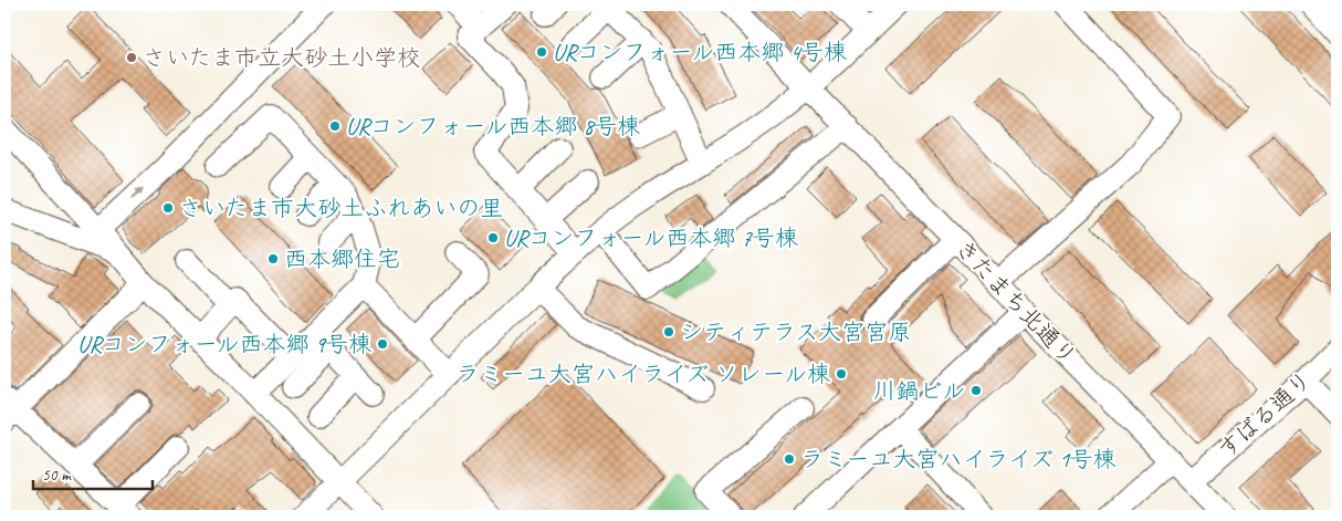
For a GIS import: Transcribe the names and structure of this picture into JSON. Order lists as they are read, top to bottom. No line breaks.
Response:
{"streets":{"street":["きたまち北通り","すばる通り"]},"crossings":[["きたまち北通り","すばる通り"]],"places":["URコンフォール西本郷 4号棟","さいたま市立大砂土小学校","URコンフォール西本郷 8号棟","さいたま市大砂土ふれあいの里","URコンフォール西本郷 7号棟","西本郷住宅","シティテラス大宮宮原","URコンフォール西本郷 9号棟","ラミーユ大宮ハイライズ ソレール棟","川鍋ビル","ラミーユ大宮ハイライズ 1号棟"],"scale_bar":"50 m"}
